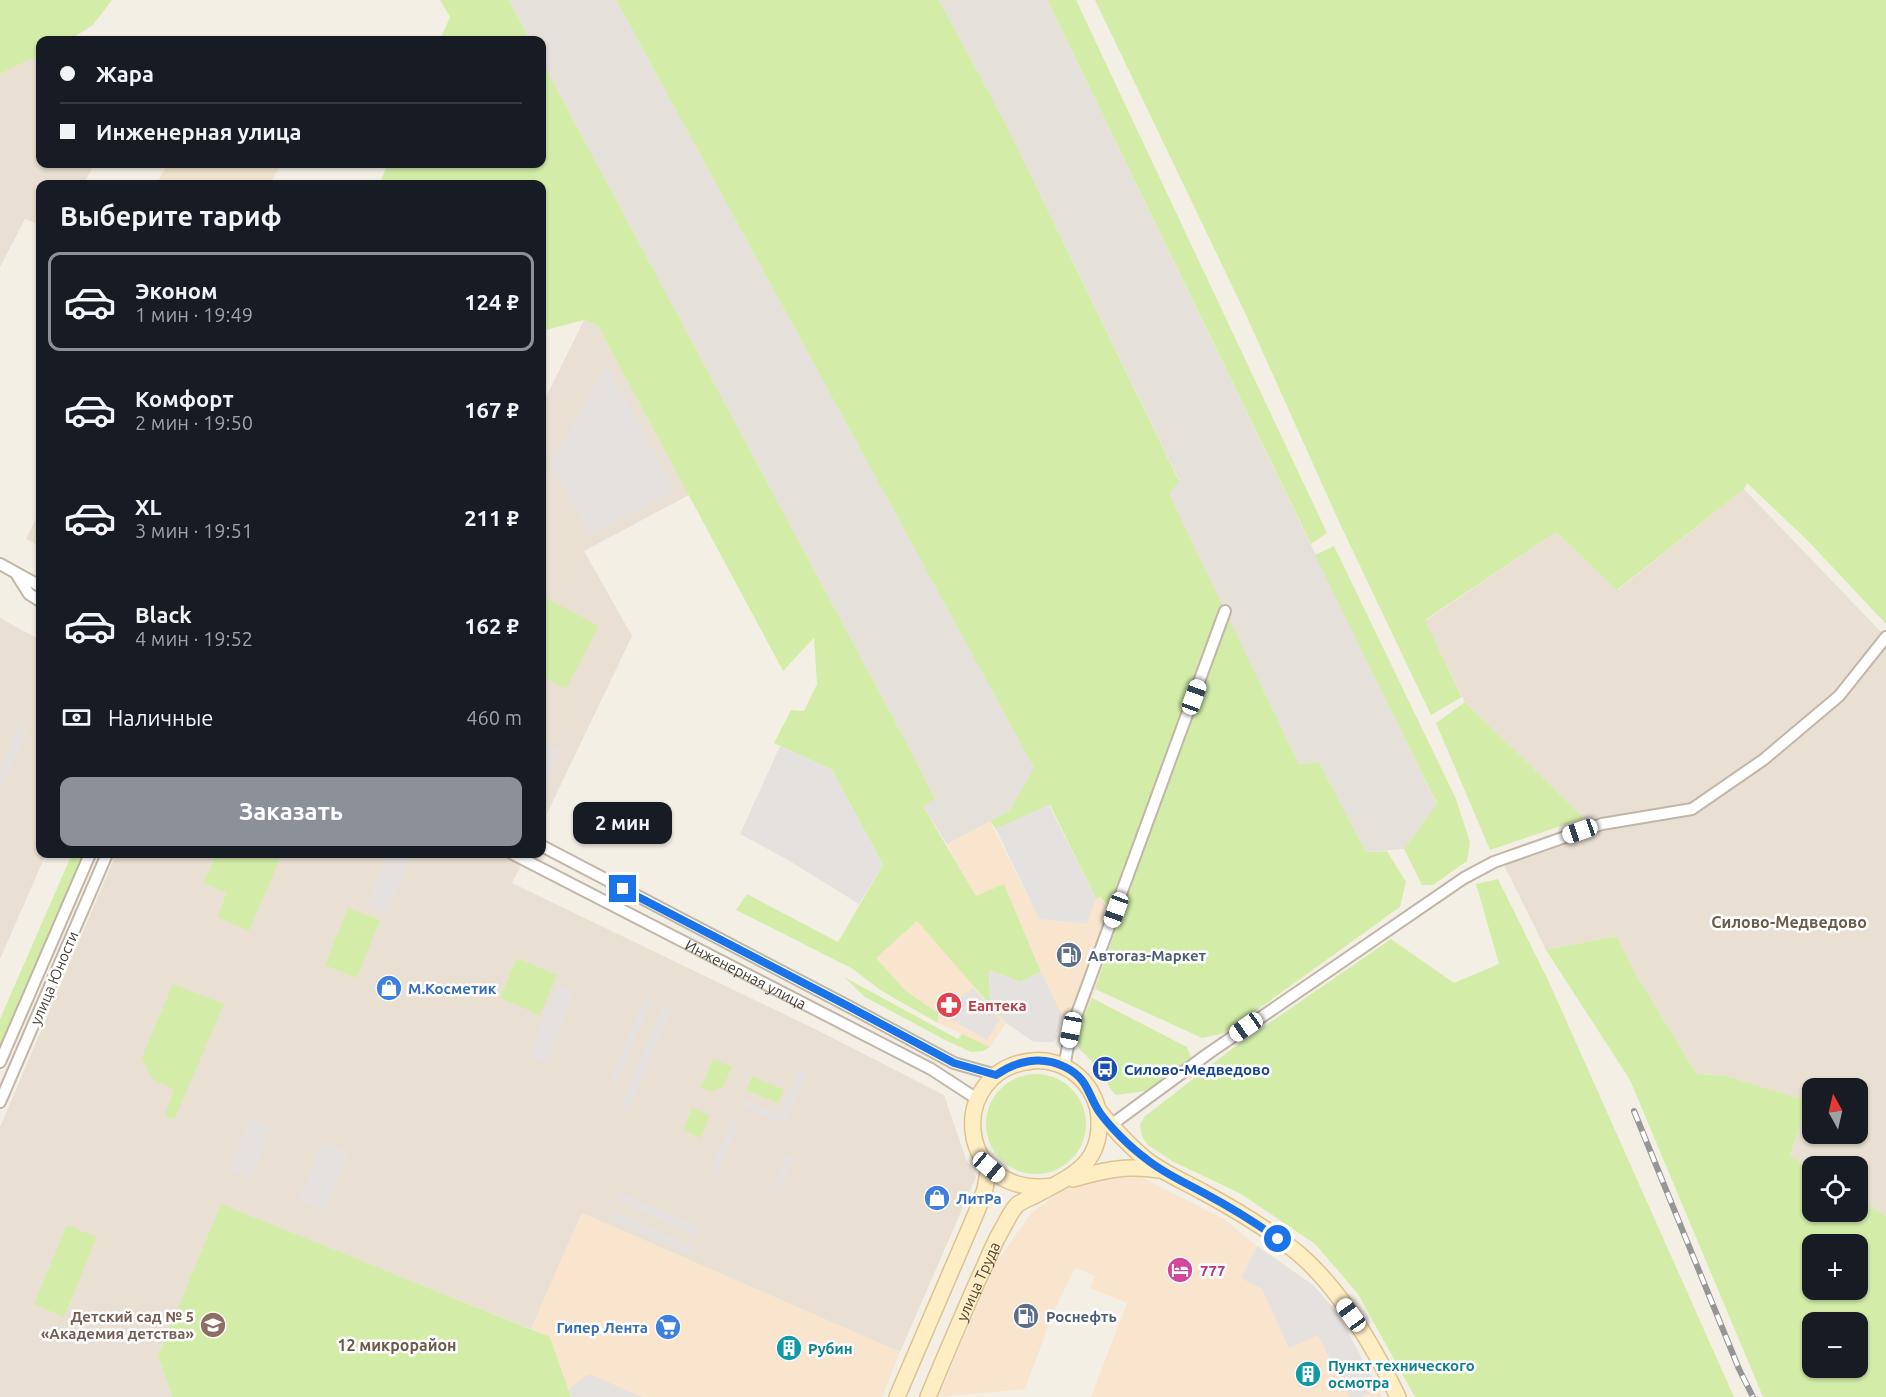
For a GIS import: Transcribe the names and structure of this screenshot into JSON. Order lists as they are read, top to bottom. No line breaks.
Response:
{"streets":{"main road":["улица Труда"],"street":["Инженерная улица","улица Юности"]},"crossings":[["Инженерная улица","улица Труда"]],"districts":["Силово-Медведово","12 микрорайон"],"places":{"fuel station":["Автогаз-Маркет","Роснефть"],"shop":["М.Косметик","ЛитРа"],"pharmacy":["Еаптека"],"bus stop":["Силово-Медведово"],"hotel":["777"],"school or university":["Детский сад № 5 «Академия детства»"],"supermarket":["Гипер Лента"],"building":["Рубин","Пункт технического осмотра"]},"north":"top","page":{"banner":["Жара","Инженерная улица"],"heading":"Выберите тариф","list":[{"name":"Эконом","note":"1 мин · 19:49","value":"124 ₽"},{"name":"Комфорт","note":"2 мин · 19:50","value":"167 ₽"},{"name":"XL","note":"3 мин · 19:51","value":"211 ₽"},{"name":"Black","note":"4 мин · 19:52","value":"162 ₽"}],"pay":["Наличные","460 m"],"buttons":"Заказать","bubble":"2 мин","map_buttons":["+","−"]}}
